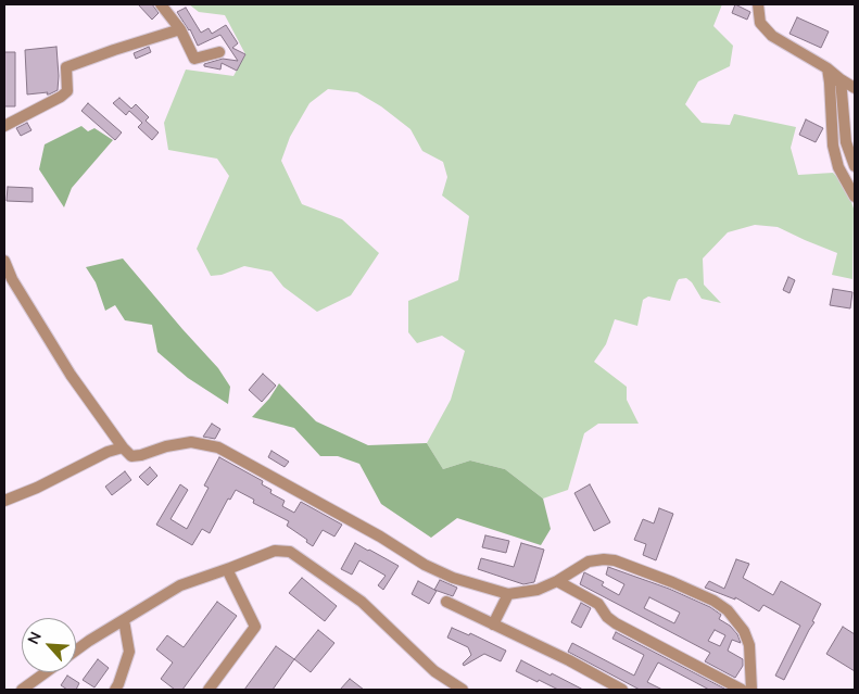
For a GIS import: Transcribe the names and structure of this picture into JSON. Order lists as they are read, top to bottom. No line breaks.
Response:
{"north":"top left"}
